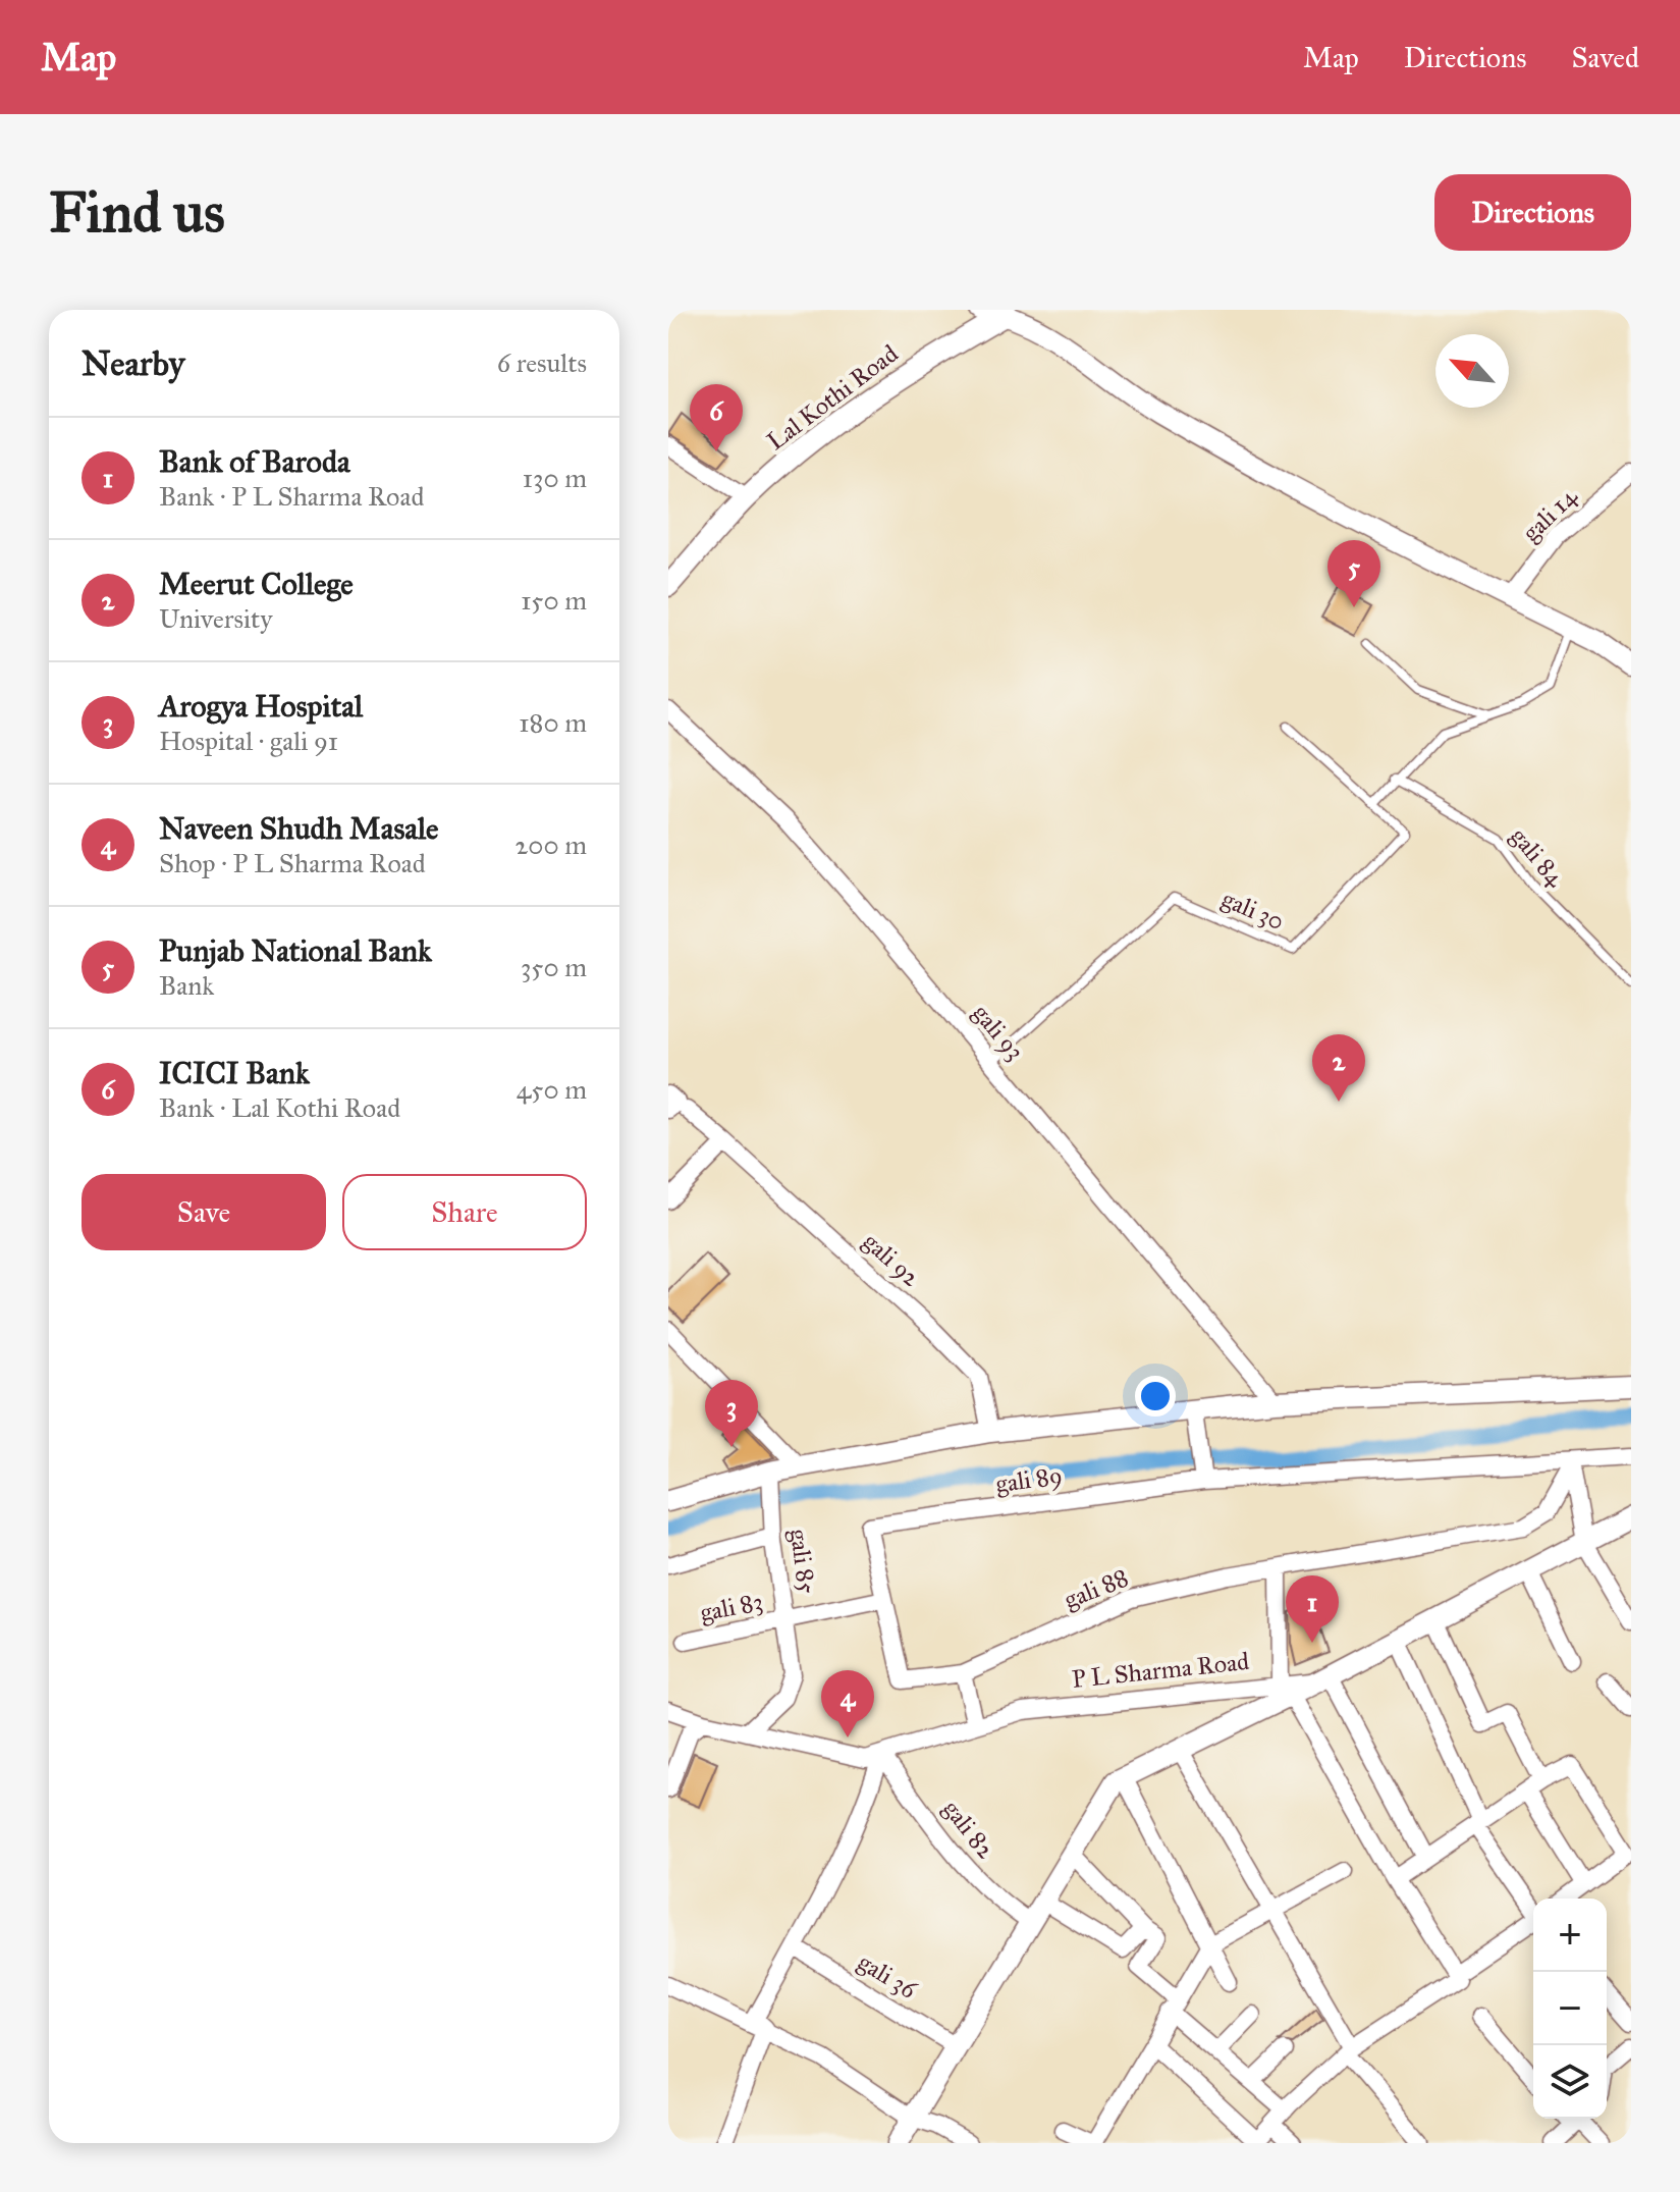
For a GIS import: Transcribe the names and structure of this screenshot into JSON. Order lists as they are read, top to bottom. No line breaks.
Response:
{"streets":{"street":["Lal Kothi Road","gali 14","gali 93","gali 92","gali 89","gali 85","gali 88","gali 83","P L Sharma Road","gali 82","gali 36"],"lane":["gali 84","gali 30"]},"crossings":[["gali 30","gali 93"],["gali 89","gali 88"],["gali 89","gali 83"],["gali 85","gali 83"],["gali 85","P L Sharma Road"],["gali 88","gali 83"],["P L Sharma Road","gali 82"]],"north":"top left","page":{"header":"Map","nav":["Map","Directions","Saved"],"buttons":["Directions",["Save","Share"]],"title":"Find us","heading":["Nearby","6 results"],"pins":["6","5","2","3","1","4"],"list":[{"mark":"1","name":"Bank of Baroda","note":"Bank · P L Sharma Road","value":"130 m"},{"mark":"2","name":"Meerut College","note":"University","value":"150 m"},{"mark":"3","name":"Arogya Hospital","note":"Hospital · gali 91","value":"180 m"},{"mark":"4","name":"Naveen Shudh Masale","note":"Shop · P L Sharma Road","value":"200 m"},{"mark":"5","name":"Punjab National Bank","note":"Bank","value":"350 m"},{"mark":"6","name":"ICICI Bank","note":"Bank · Lal Kothi Road","value":"450 m"}],"map_buttons":["+","−"]}}
